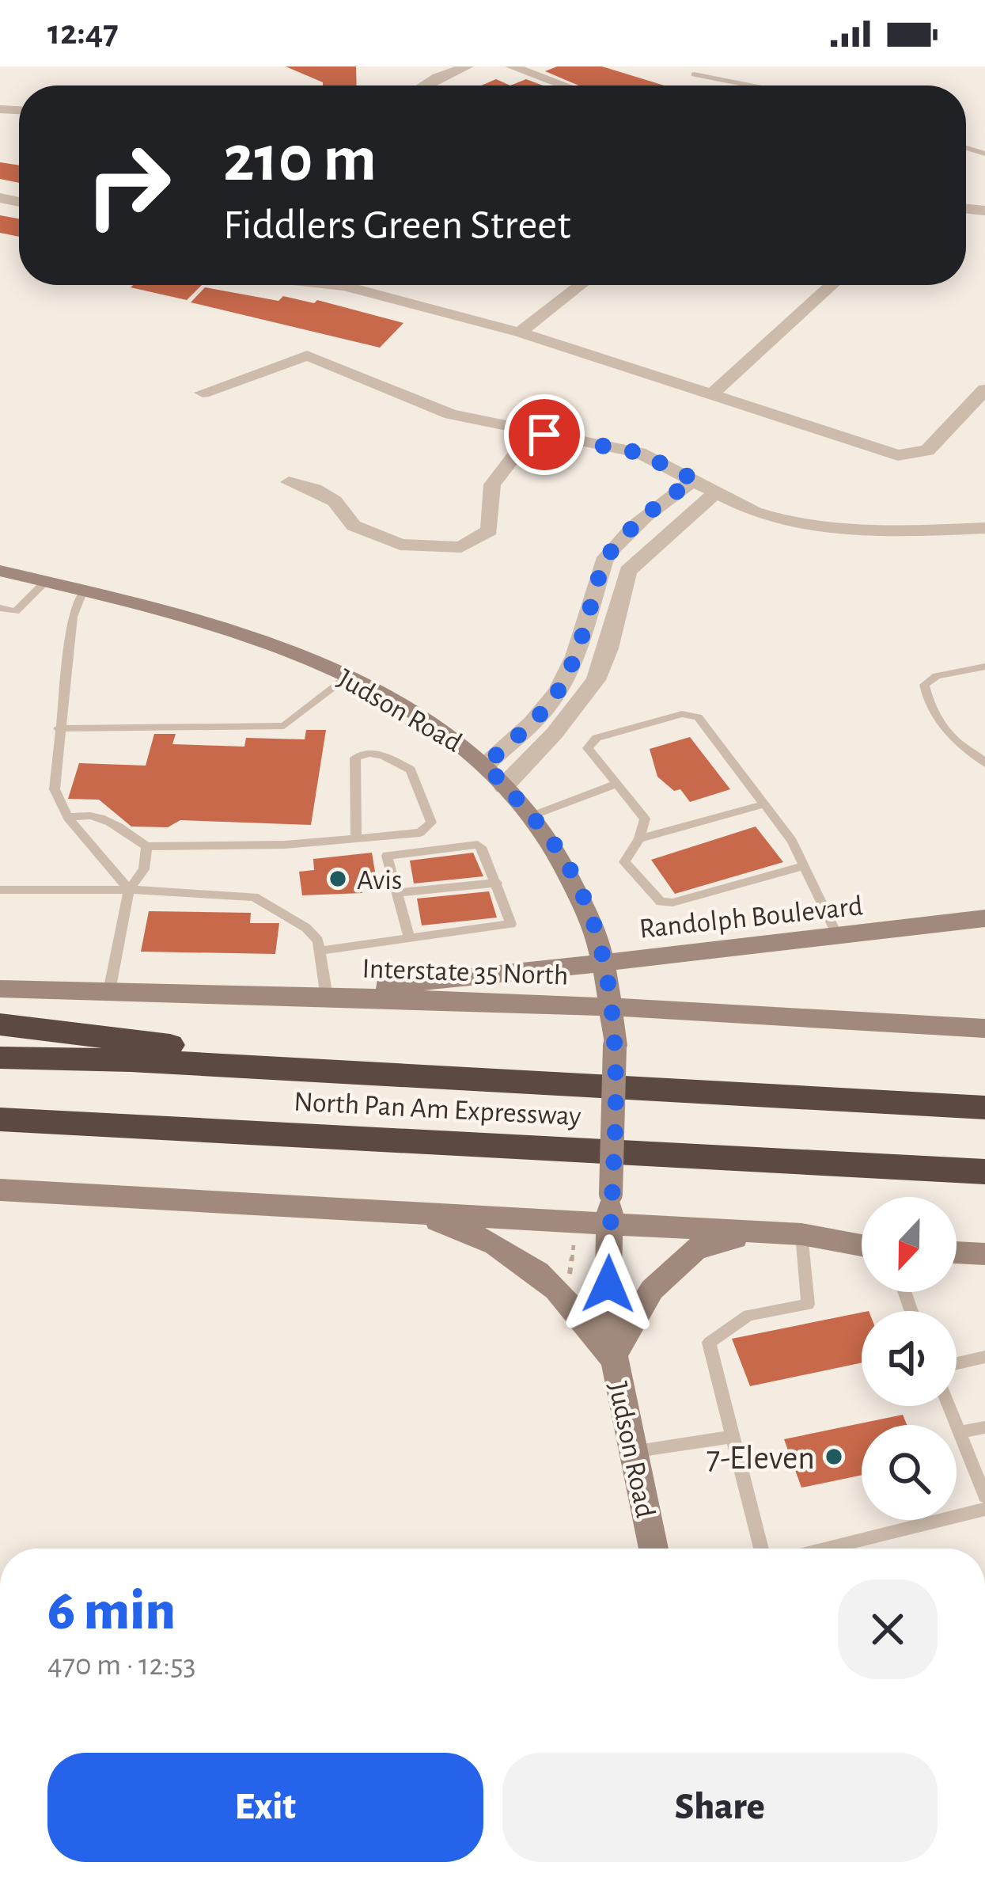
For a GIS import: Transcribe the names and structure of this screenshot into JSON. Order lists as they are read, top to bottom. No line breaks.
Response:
{"streets":{"highway":["North Pan Am Expressway"],"main road":["Judson Road","Randolph Boulevard","Interstate 35 North"]},"crossings":[["Judson Road","Randolph Boulevard"],["Judson Road","Interstate 35 North"],["Randolph Boulevard","Interstate 35 North"]],"places":["Avis","7-Eleven"],"north":"bottom","page":{"status":"12:47","turn":["210 m","Fiddlers Green Street"],"heading":["6 min","470 m · 12:53"],"buttons":["Exit","Share"]}}
